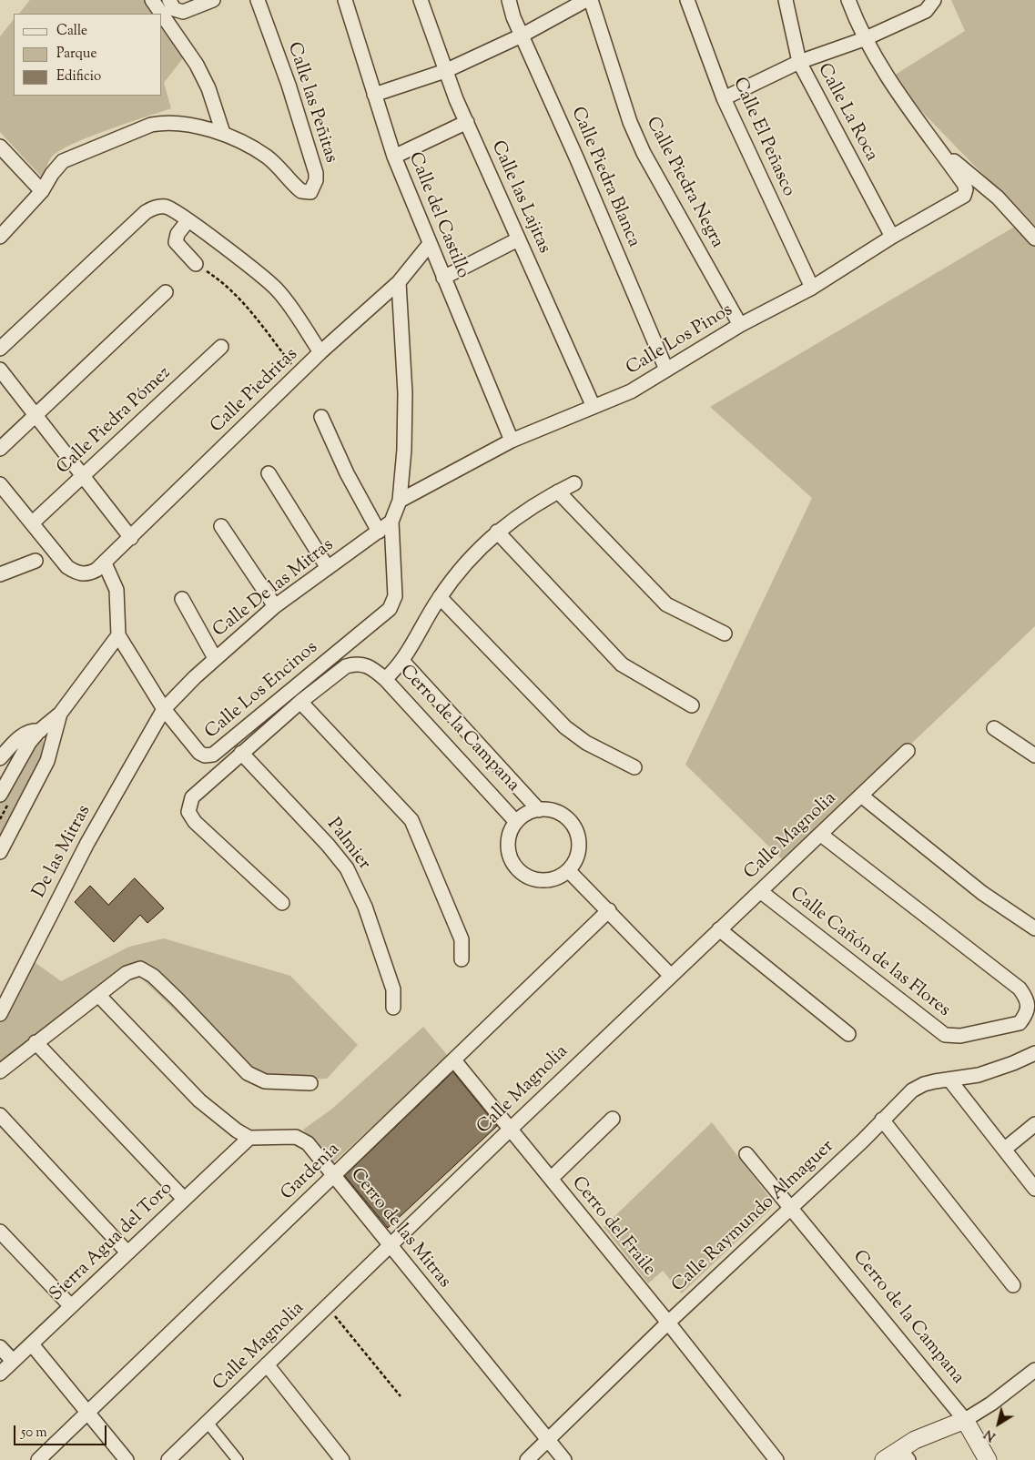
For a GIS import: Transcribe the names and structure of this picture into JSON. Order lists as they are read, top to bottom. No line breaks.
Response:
{"streets":{"street":["Calle las Peñitas","Calle La Roca","Calle El Peñasco","Calle Piedra Blanca","Calle Piedra Negra","Calle las Lajitas","Calle del Castillo","Calle Los Pinos","Calle Piedritas","Calle Piedra Pómez","Calle De las Mitras","Calle Los Encinos","Cerro de la Campana","Calle Magnolia","Palmier","De las Mitras","Calle Cañón de las Flores","Gardenia","Calle Raymundo Almaguer","Cerro del Fraile","Cerro de las Mitras","Sierra Agua del Toro"]},"crossings":[["Calle La Roca","Calle Los Pinos"],["Calle El Peñasco","Calle Los Pinos"],["Calle Piedra Blanca","Calle Los Pinos"],["Calle Piedra Negra","Calle Los Pinos"],["Calle las Lajitas","Calle Los Pinos"],["Calle del Castillo","Calle Los Pinos"],["Calle del Castillo","Calle Piedritas"],["Calle Piedritas","Calle Piedra Pómez"],["Calle De las Mitras","Calle Los Encinos"],["Calle De las Mitras","De las Mitras"],["Calle Los Encinos","De las Mitras"],["Cerro de la Campana","Calle Raymundo Almaguer"],["Calle Magnolia","Calle Cañón de las Flores"],["Calle Magnolia","Cerro del Fraile"],["Calle Magnolia","Cerro de las Mitras"],["Gardenia","Cerro del Fraile"],["Gardenia","Cerro de las Mitras"],["Calle Raymundo Almaguer","Cerro del Fraile"],["Calle Raymundo Almaguer","Cerro de las Mitras"],["Cerro de las Mitras","Sierra Agua del Toro"]],"legend":["Calle","Parque","Edificio"],"scale_bar":"50 m","north":"bottom left"}
